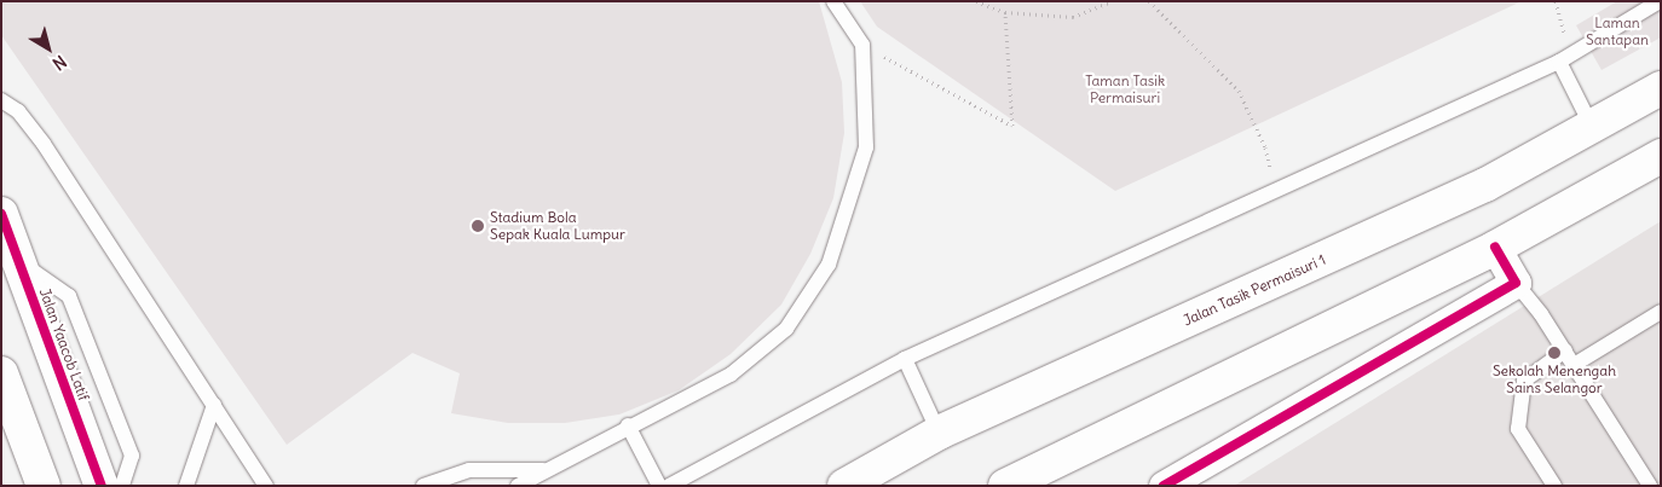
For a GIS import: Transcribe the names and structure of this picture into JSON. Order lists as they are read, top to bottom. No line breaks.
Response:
{"streets":{"main road":["Jalan Tasik Permaisuri 1","Jalan Yaacob Latif"]},"parks":["Laman Santapan","Taman Tasik Permaisuri"],"places":["Stadium Bola Sepak Kuala Lumpur","Sekolah Menengah Sains Selangor"],"north":"bottom right"}
